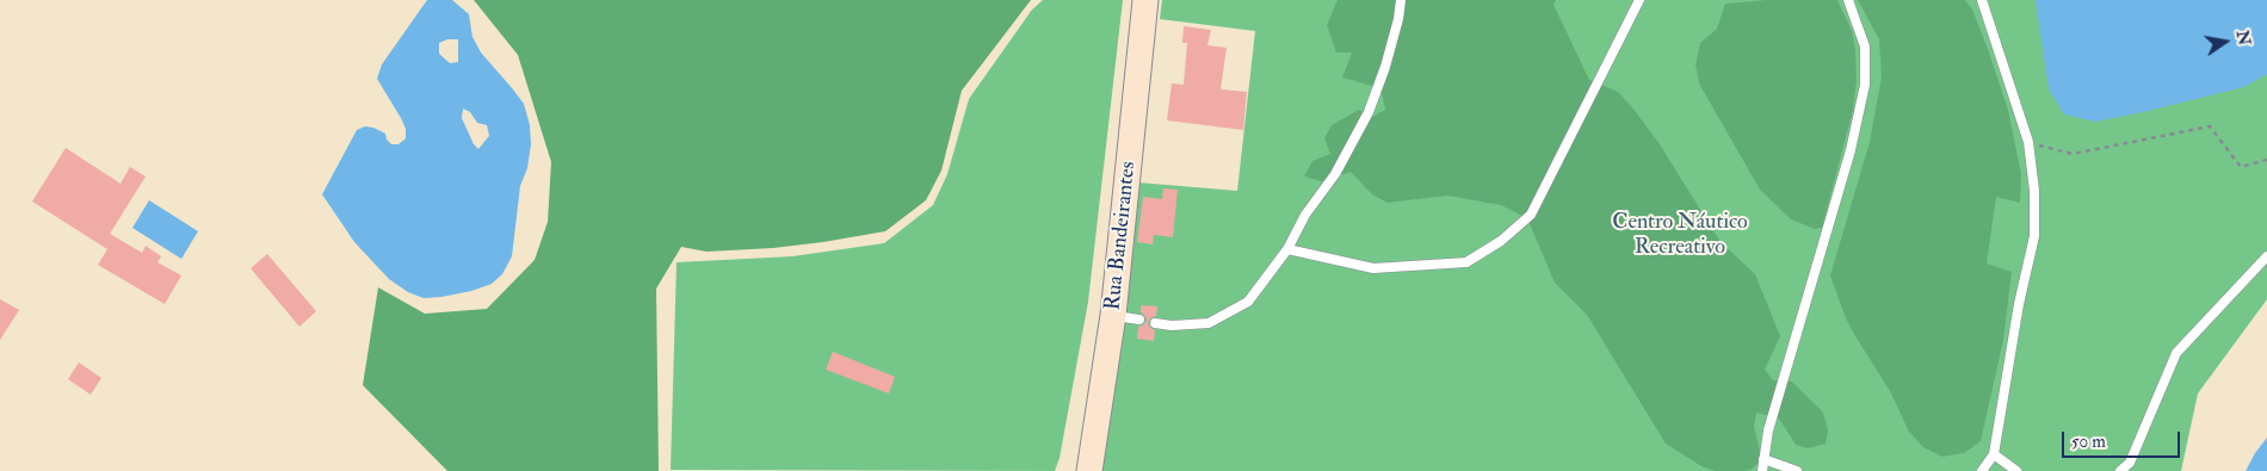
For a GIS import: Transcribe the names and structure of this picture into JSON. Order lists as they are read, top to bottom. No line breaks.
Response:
{"streets":{"street":["Rua Bandeirantes"]},"parks":["Centro Náutico Recreativo"],"scale_bar":"50 m","north":"right"}
